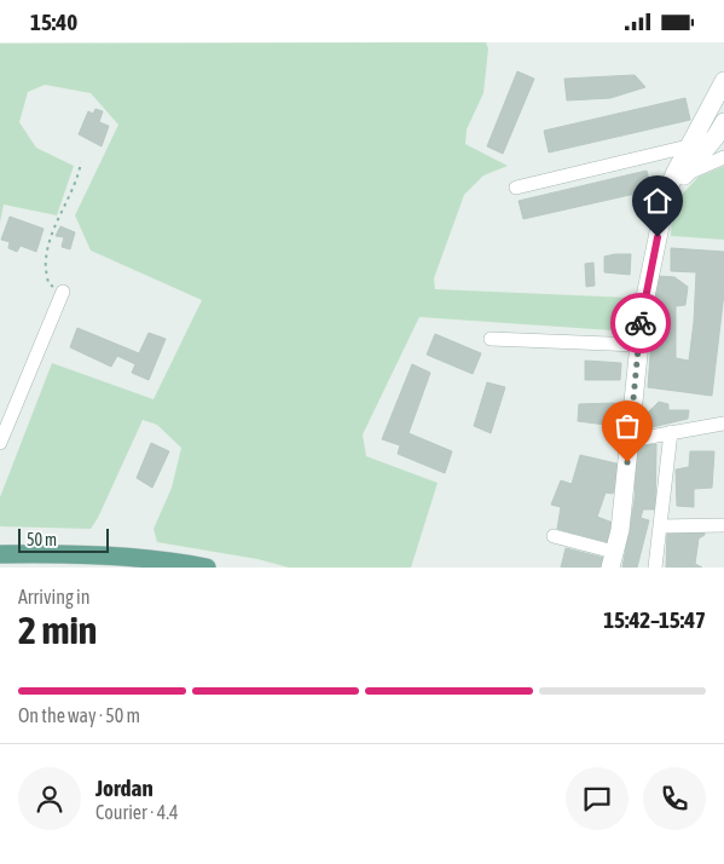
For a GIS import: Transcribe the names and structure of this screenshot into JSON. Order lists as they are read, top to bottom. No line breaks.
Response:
{"scale_bar":"50 m","page":{"status":"15:40","scale":"50 m","heading":["2 min","Arriving in","15:42–15:47"],"panel":["Jordan","Courier · 4.4"],"bar":"On the way · 50 m"}}
